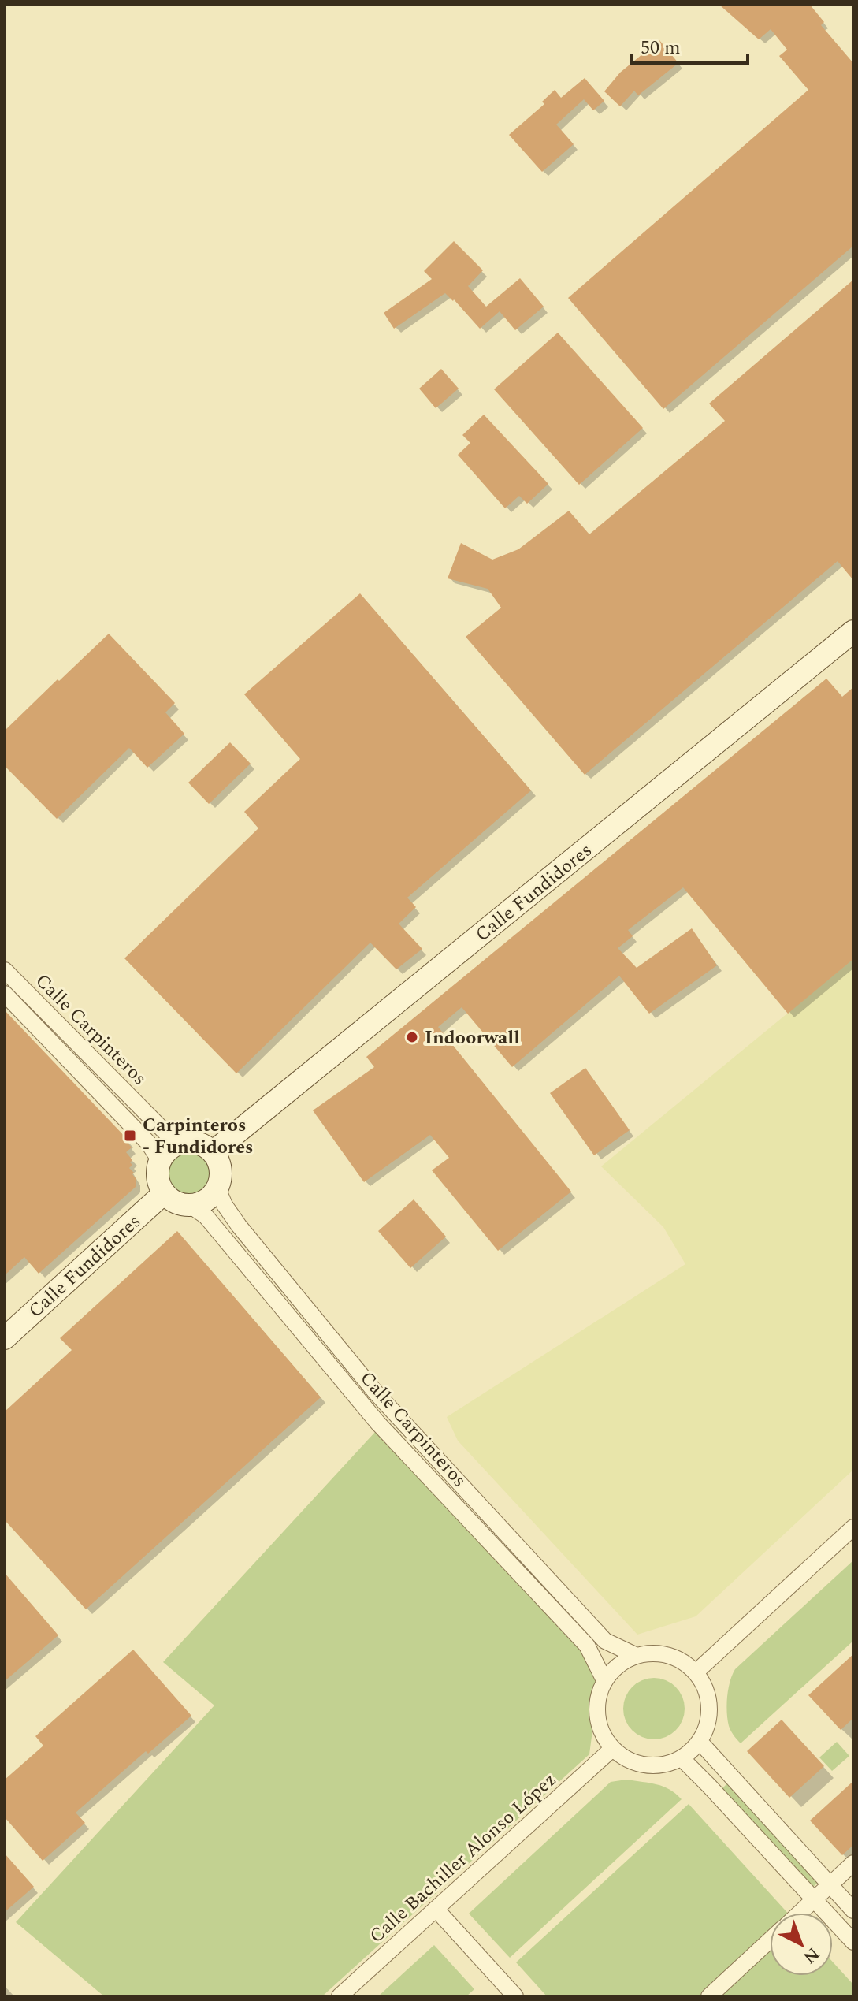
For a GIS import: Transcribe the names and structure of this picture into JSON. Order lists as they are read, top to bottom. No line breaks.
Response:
{"streets":{"street":["Calle Fundidores","Calle Carpinteros","Calle Bachiller Alonso López"]},"crossings":[["Calle Fundidores","Calle Carpinteros"],["Calle Carpinteros","Calle Bachiller Alonso López"]],"places":{"other":["Indoorwall"],"transit":["Carpinteros - Fundidores"]},"scale_bar":"50 m","north":"bottom right"}
